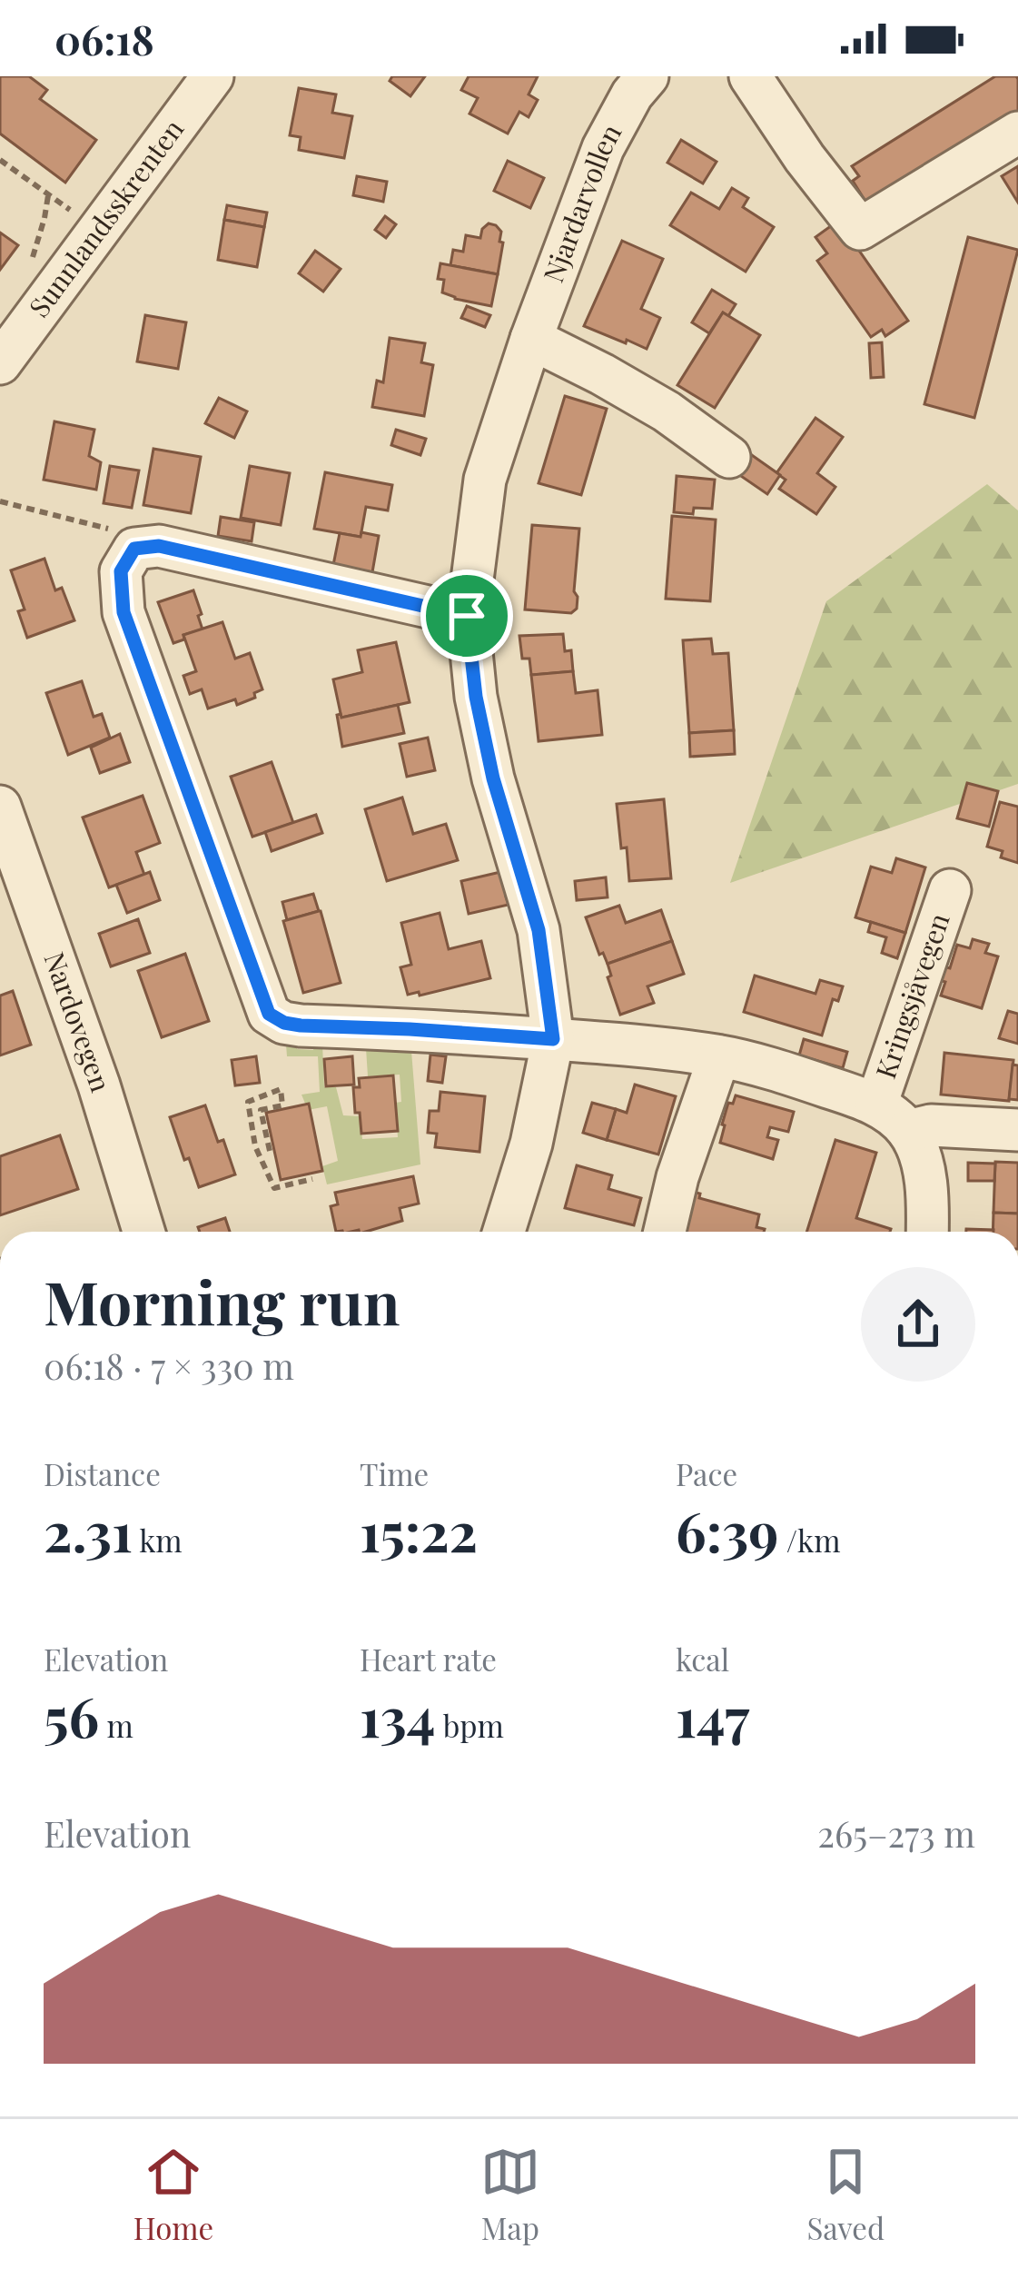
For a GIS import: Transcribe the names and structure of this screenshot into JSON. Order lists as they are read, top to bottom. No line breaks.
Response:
{"streets":{"street":["Njardarvollen","Sunnlandsskrenten","Kringsjåvegen","Nardovegen"]},"crossings":[["Njardarvollen","Kringsjåvegen"]],"page":{"status":"06:18","heading":["Morning run","06:18 · 7 × 330 m"],"stats":[["Distance","2.31 km"],["Time","15:22"],["Pace","6:39 /km"],["Elevation","56 m"],["Heart rate","134 bpm"],["kcal","147"]],"chart":["Elevation","265–273 m"],"tabs":["Home","Map","Saved"]}}
